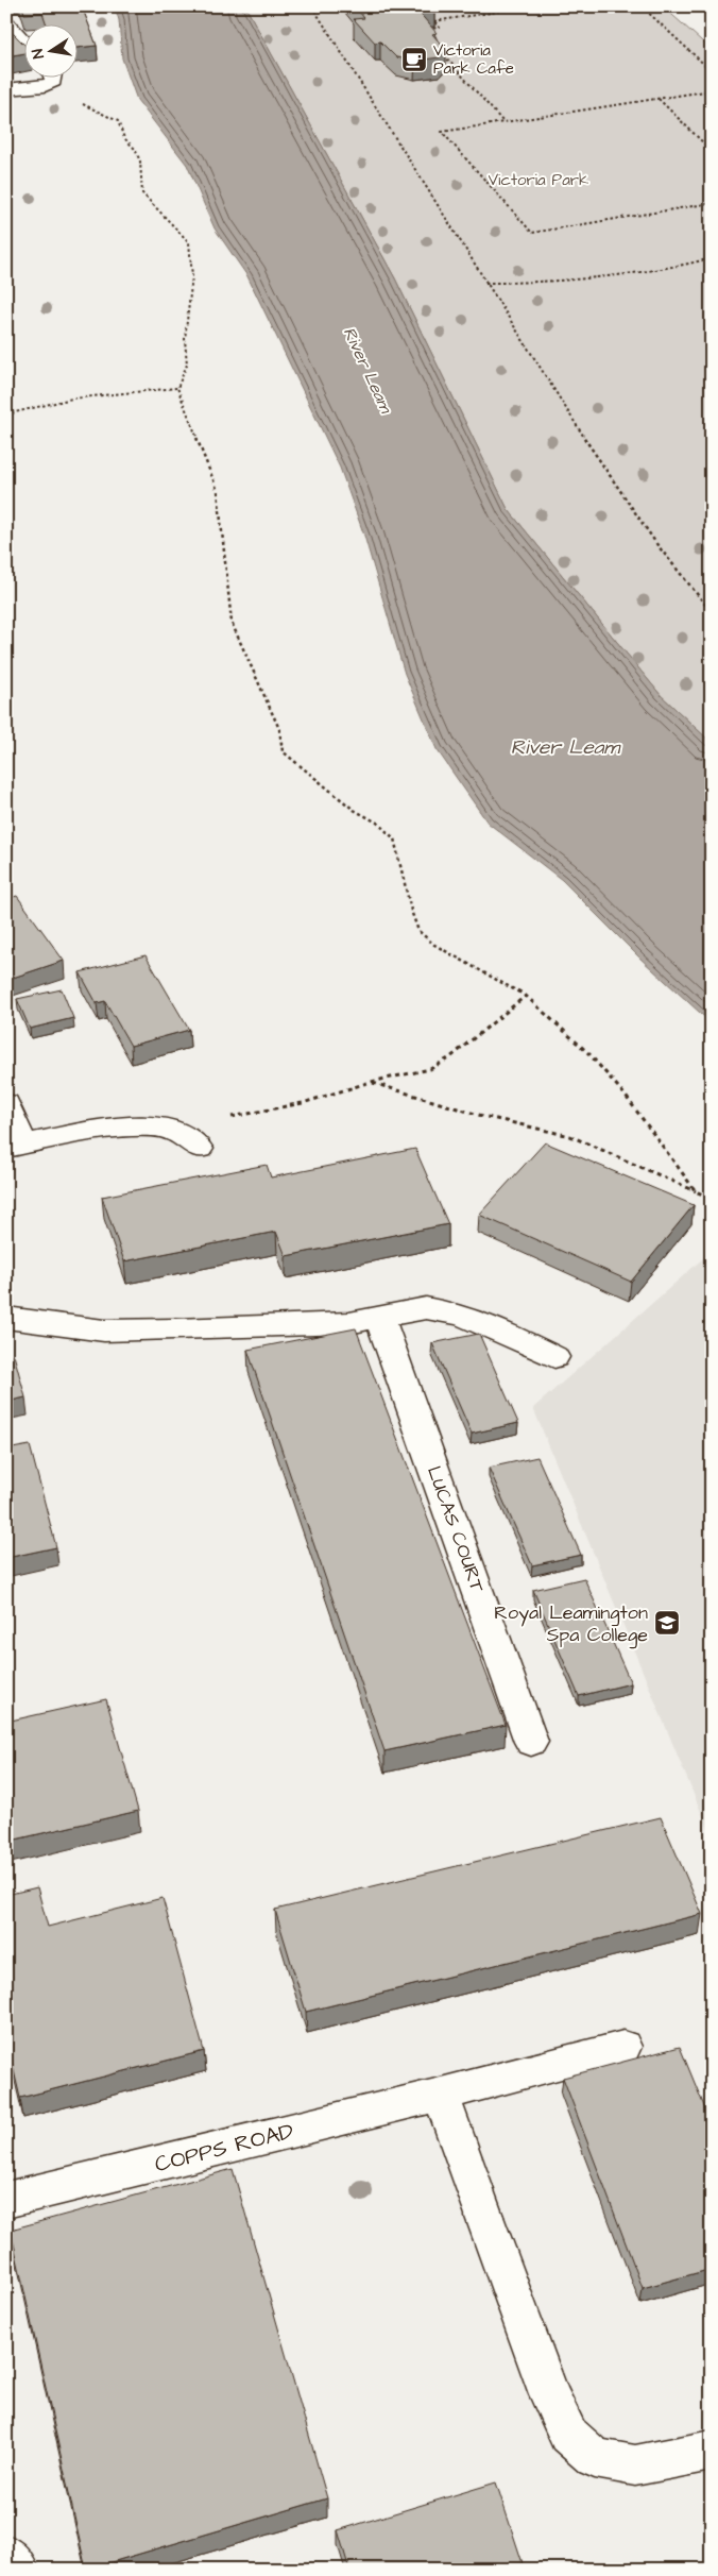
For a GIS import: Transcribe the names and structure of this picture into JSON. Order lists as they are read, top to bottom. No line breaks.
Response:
{"streets":{"street":["LUCAS COURT","COPPS ROAD"]},"water":["River Leam"],"parks":["Victoria Park"],"places":{"cafe":["Victoria Park Cafe"],"school or university":["Royal Leamington Spa College"]},"north":"left"}
